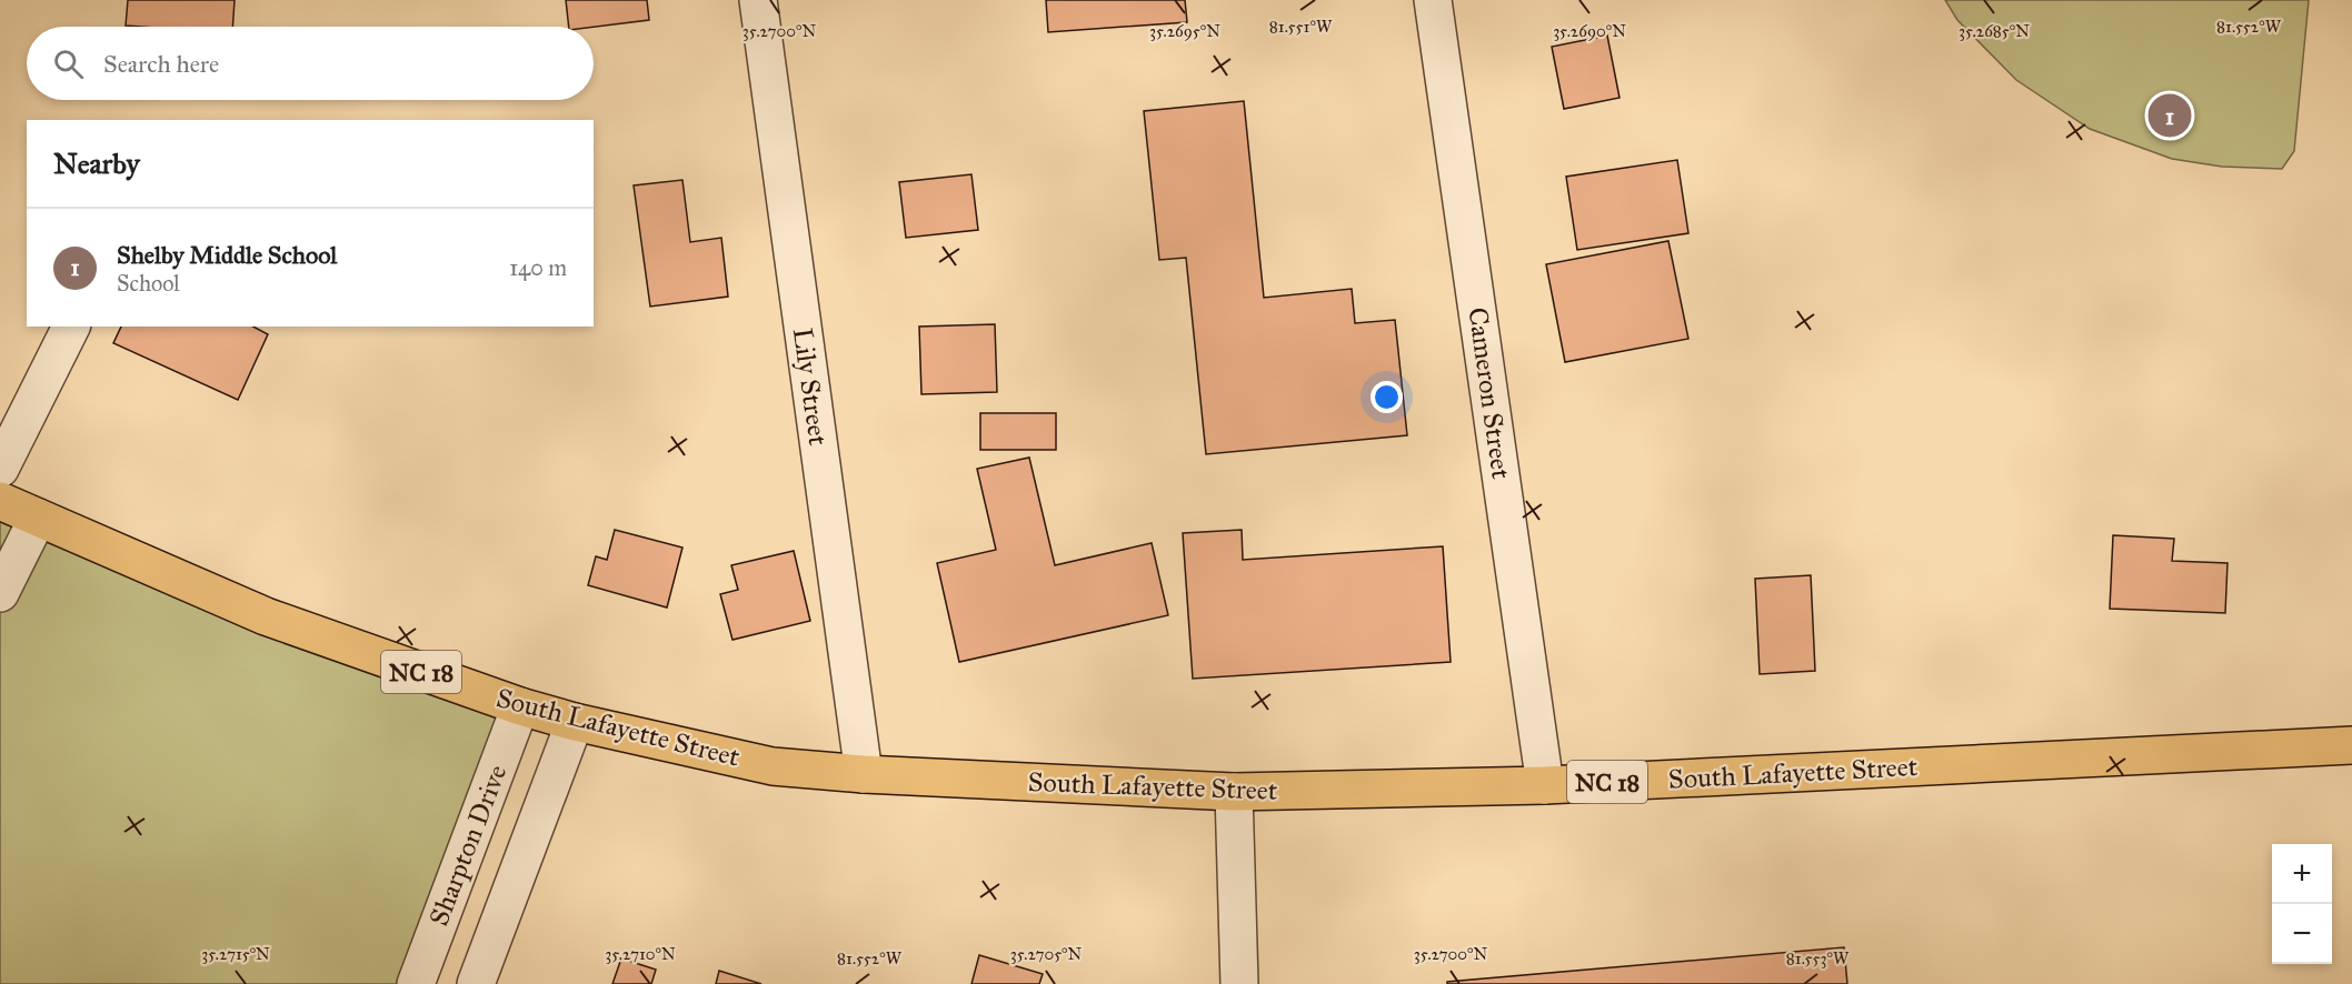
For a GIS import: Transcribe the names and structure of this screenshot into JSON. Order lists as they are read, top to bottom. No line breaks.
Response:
{"streets":{"main road":["NC 18","South Lafayette Street"],"street":["Lily Street","Cameron Street","Sharpton Drive"]},"crossings":[["Lily Street","South Lafayette Street"],["Cameron Street","South Lafayette Street"],["South Lafayette Street","Sharpton Drive"]],"page":{"search":"Search here","pins":"1","heading":"Nearby","list":[{"mark":"1","name":"Shelby Middle School","note":"School","value":"140 m"}],"map_buttons":["+","−"]},"coordinates":["81.552°W","81.551°W","35.2695°N","35.2700°N","35.2690°N","35.2685°N","35.2715°N","35.2710°N","35.2705°N","81.553°W"]}
